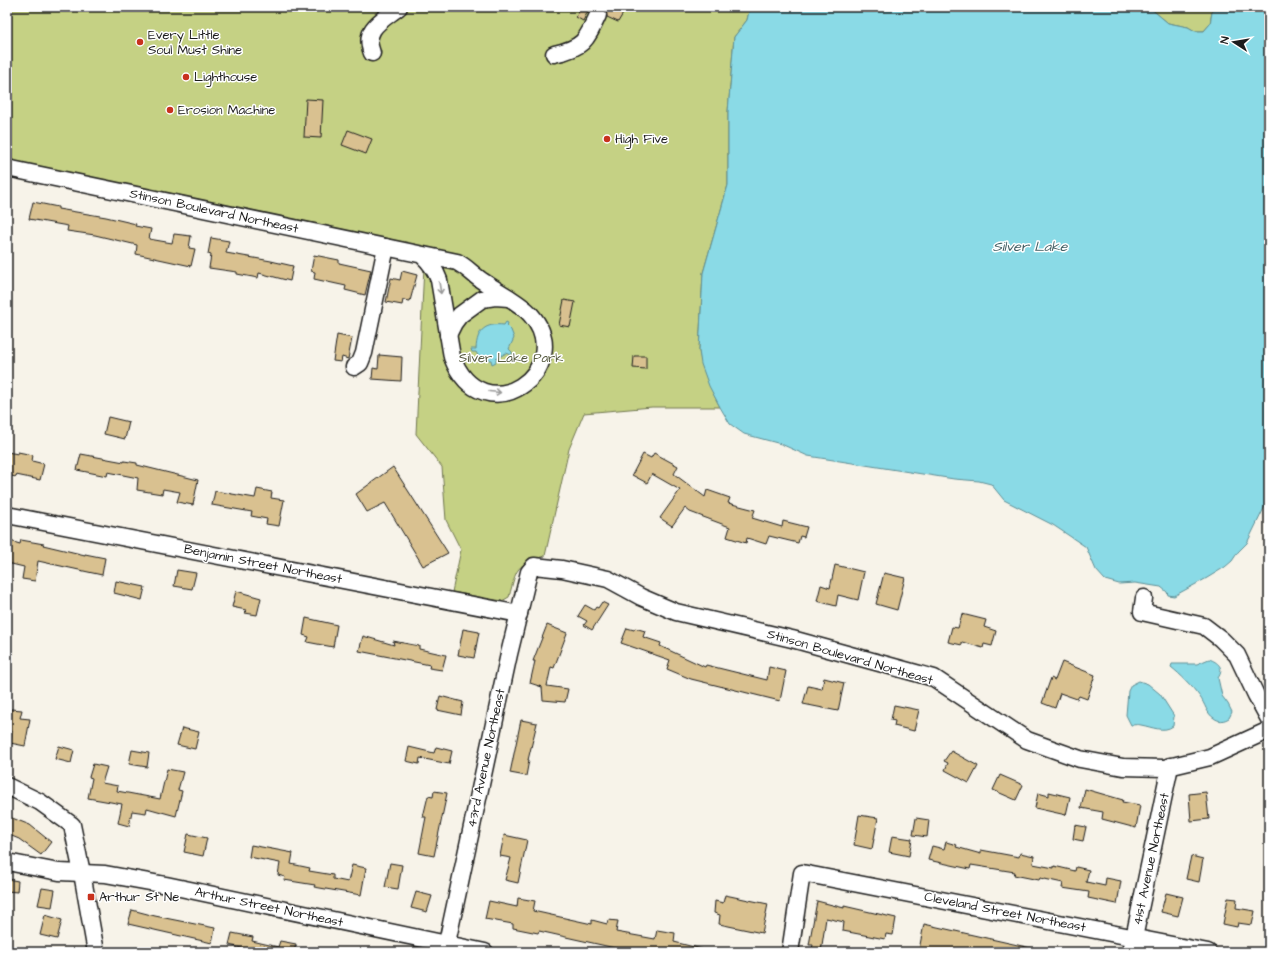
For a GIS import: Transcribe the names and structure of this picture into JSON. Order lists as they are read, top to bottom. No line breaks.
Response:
{"streets":{"street":["Stinson Boulevard Northeast","Benjamin Street Northeast","43rd Avenue Northeast","41st Avenue Northeast","Arthur Street Northeast","Cleveland Street Northeast"]},"crossings":[["Stinson Boulevard Northeast","43rd Avenue Northeast"],["Stinson Boulevard Northeast","41st Avenue Northeast"],["Benjamin Street Northeast","43rd Avenue Northeast"],["43rd Avenue Northeast","Arthur Street Northeast"],["41st Avenue Northeast","Cleveland Street Northeast"]],"water":["Silver Lake"],"parks":["Silver Lake Park"],"places":{"other":["Every Little Soul Must Shine","Lighthouse","Erosion Machine","High Five"],"transit":["Arthur St Ne"]},"north":"left"}
